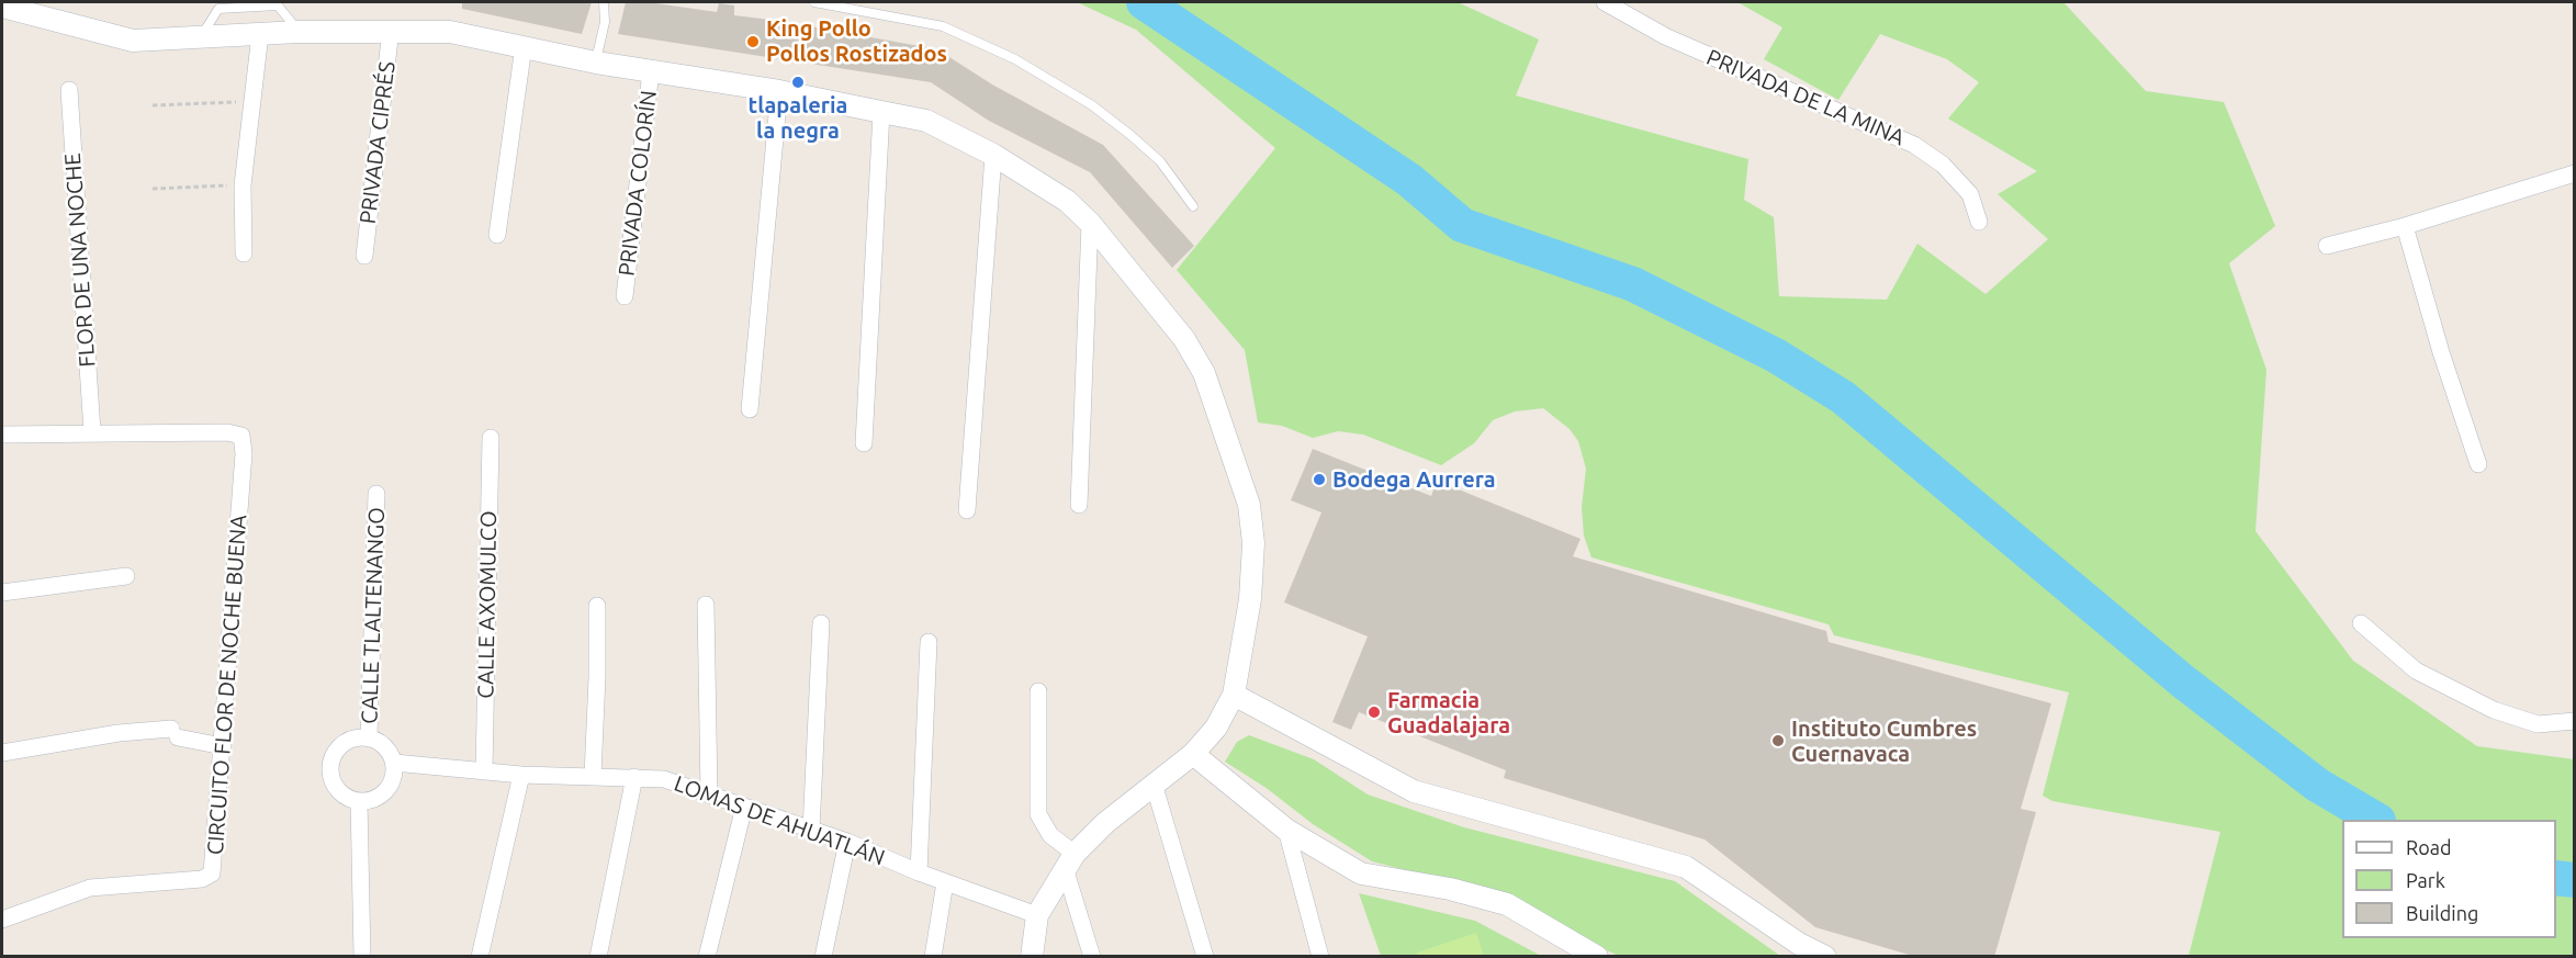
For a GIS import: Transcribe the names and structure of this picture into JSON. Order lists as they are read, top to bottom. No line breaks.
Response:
{"streets":{"street":["PRIVADA DE LA MINA","PRIVADA CIPRÉS","PRIVADA COLORÍN","FLOR DE UNA NOCHE","CALLE AXOMULCO","CALLE TLALTENANGO","CIRCUITO FLOR DE NOCHE BUENA","LOMAS DE AHUATLÁN"]},"crossings":[["FLOR DE UNA NOCHE","CIRCUITO FLOR DE NOCHE BUENA"],["CALLE AXOMULCO","LOMAS DE AHUATLÁN"],["CALLE TLALTENANGO","LOMAS DE AHUATLÁN"]],"places":["King Pollo Pollos Rostizados","tlapaleria la negra","Bodega Aurrera","Farmacia Guadalajara","Instituto Cumbres Cuernavaca"],"legend":["Road","Park","Building"]}
